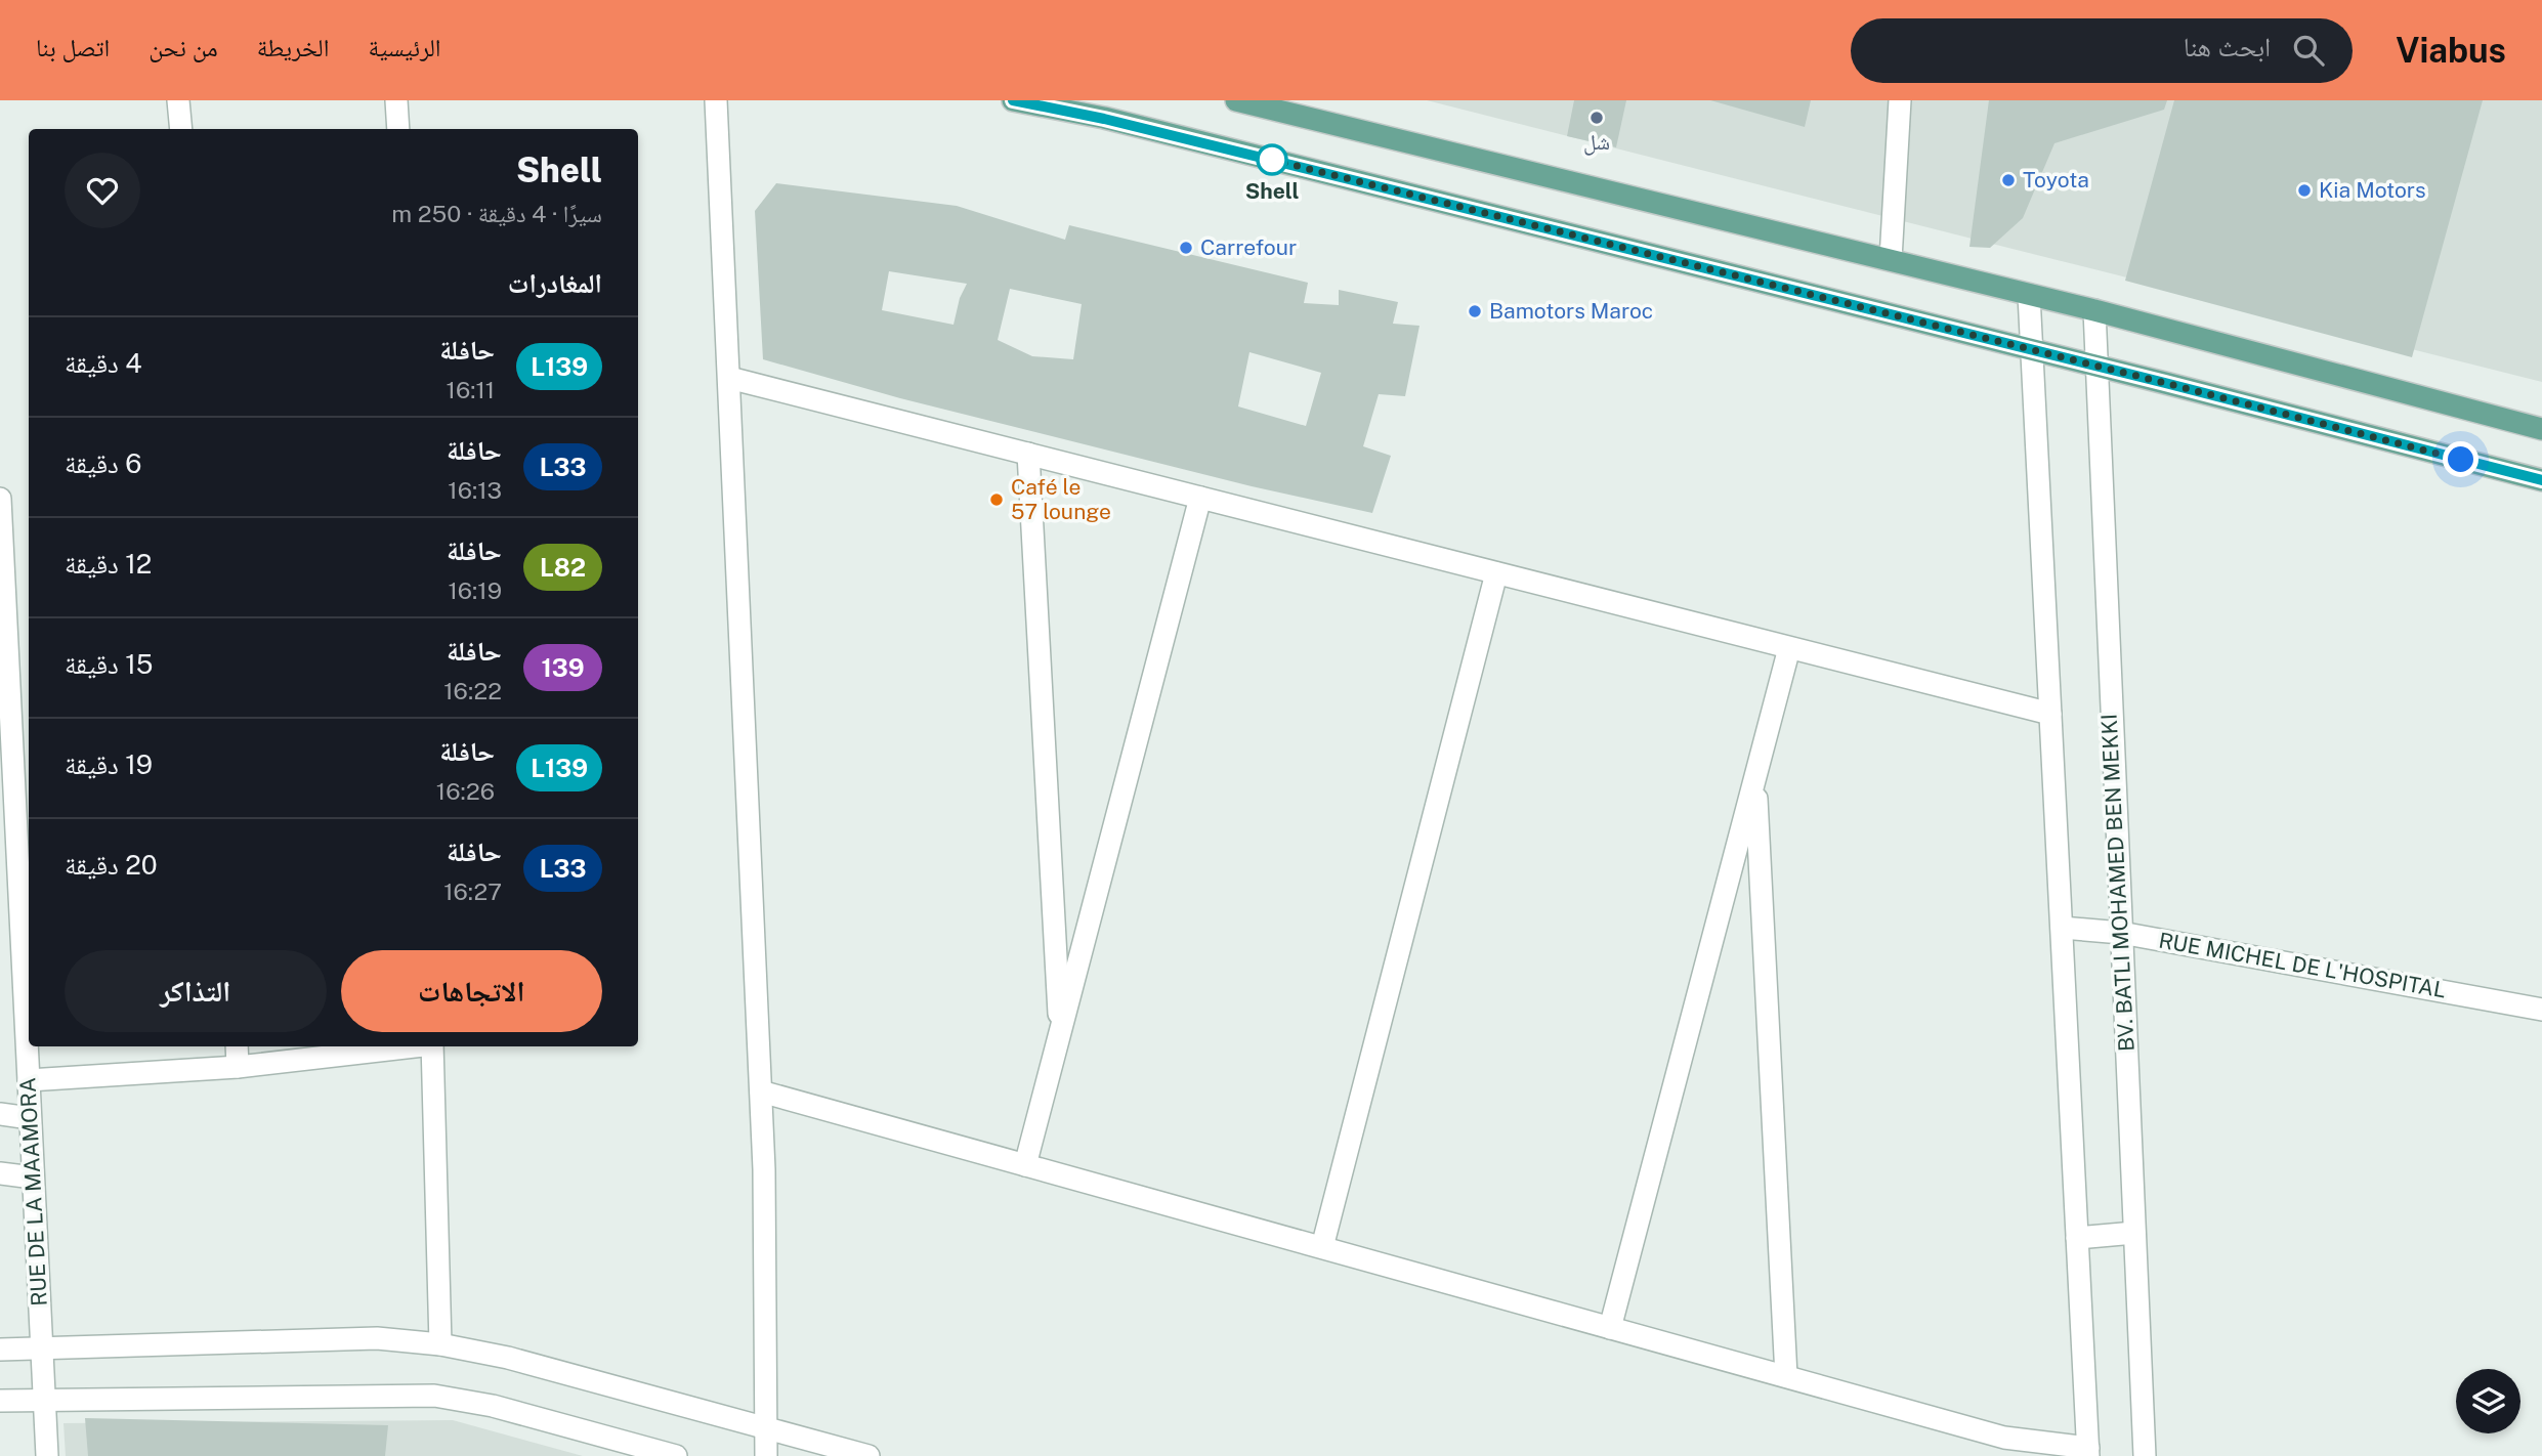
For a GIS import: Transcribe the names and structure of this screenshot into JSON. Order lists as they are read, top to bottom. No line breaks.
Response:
{"streets":{"street":["BV. BATLI MOHAMED BEN MEKKI","RUE MICHEL DE L'HOSPITAL","RUE DE LA MAAMORA"]},"crossings":[["BV. BATLI MOHAMED BEN MEKKI","RUE MICHEL DE L'HOSPITAL"]],"places":["شل","Shell","Toyota","Kia Motors","Carrefour","Bamotors Maroc","Café le 57 lounge"],"lines":["bus line L139"],"page":{"header":"Viabus","search":"ابحث هنا","nav":["الرئيسية","الخريطة","من نحن","اتصل بنا"],"heading":[["Shell","سيرًا · 4 دقيقة · 250 m"],"المغادرات"],"list":[{"mark":"L139","name":"حافلة","note":"16:11","value":"4 دقيقة"},{"mark":"L33","name":"حافلة","note":"16:13","value":"6 دقيقة"},{"mark":"L82","name":"حافلة","note":"16:19","value":"12 دقيقة"},{"mark":"139","name":"حافلة","note":"16:22","value":"15 دقيقة"},{"mark":"L139","name":"حافلة","note":"16:26","value":"19 دقيقة"},{"mark":"L33","name":"حافلة","note":"16:27","value":"20 دقيقة"}],"buttons":["الاتجاهات","التذاكر"]}}
